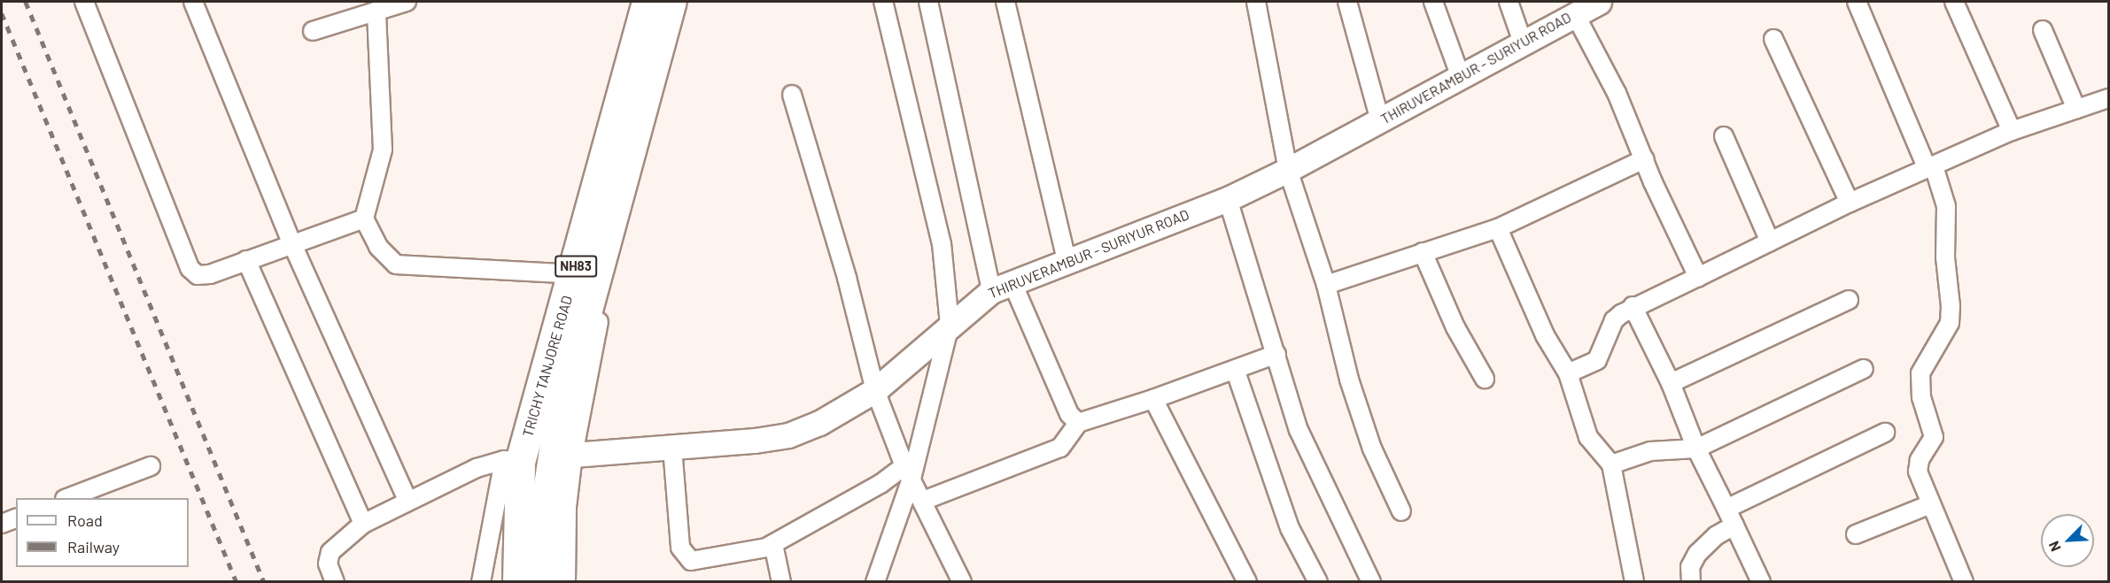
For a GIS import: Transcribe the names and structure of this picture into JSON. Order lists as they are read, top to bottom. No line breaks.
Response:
{"streets":{"highway":["NH83","TRICHY TANJORE ROAD"],"main road":["THIRUVERAMBUR - SURIYUR ROAD"]},"legend":["Road","Railway"],"north":"bottom left"}
